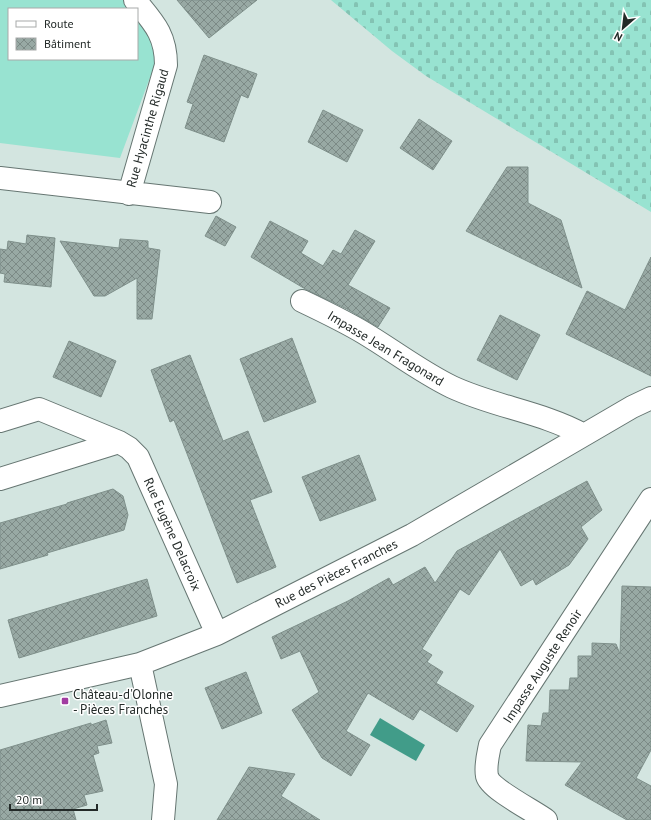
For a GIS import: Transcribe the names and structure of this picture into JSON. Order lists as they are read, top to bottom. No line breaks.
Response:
{"streets":{"street":["Rue Hyacinthe Rigaud","Impasse Jean Fragonard","Rue Eugène Delacroix","Rue des Pièces Franches","Impasse Auguste Renoir"]},"crossings":[["Impasse Jean Fragonard","Rue des Pièces Franches"],["Rue Eugène Delacroix","Rue des Pièces Franches"]],"places":{"transit":["Château-d'Olonne - Pièces Franches"]},"legend":["Route","Bâtiment"],"scale_bar":"20 m","north":"bottom left"}
